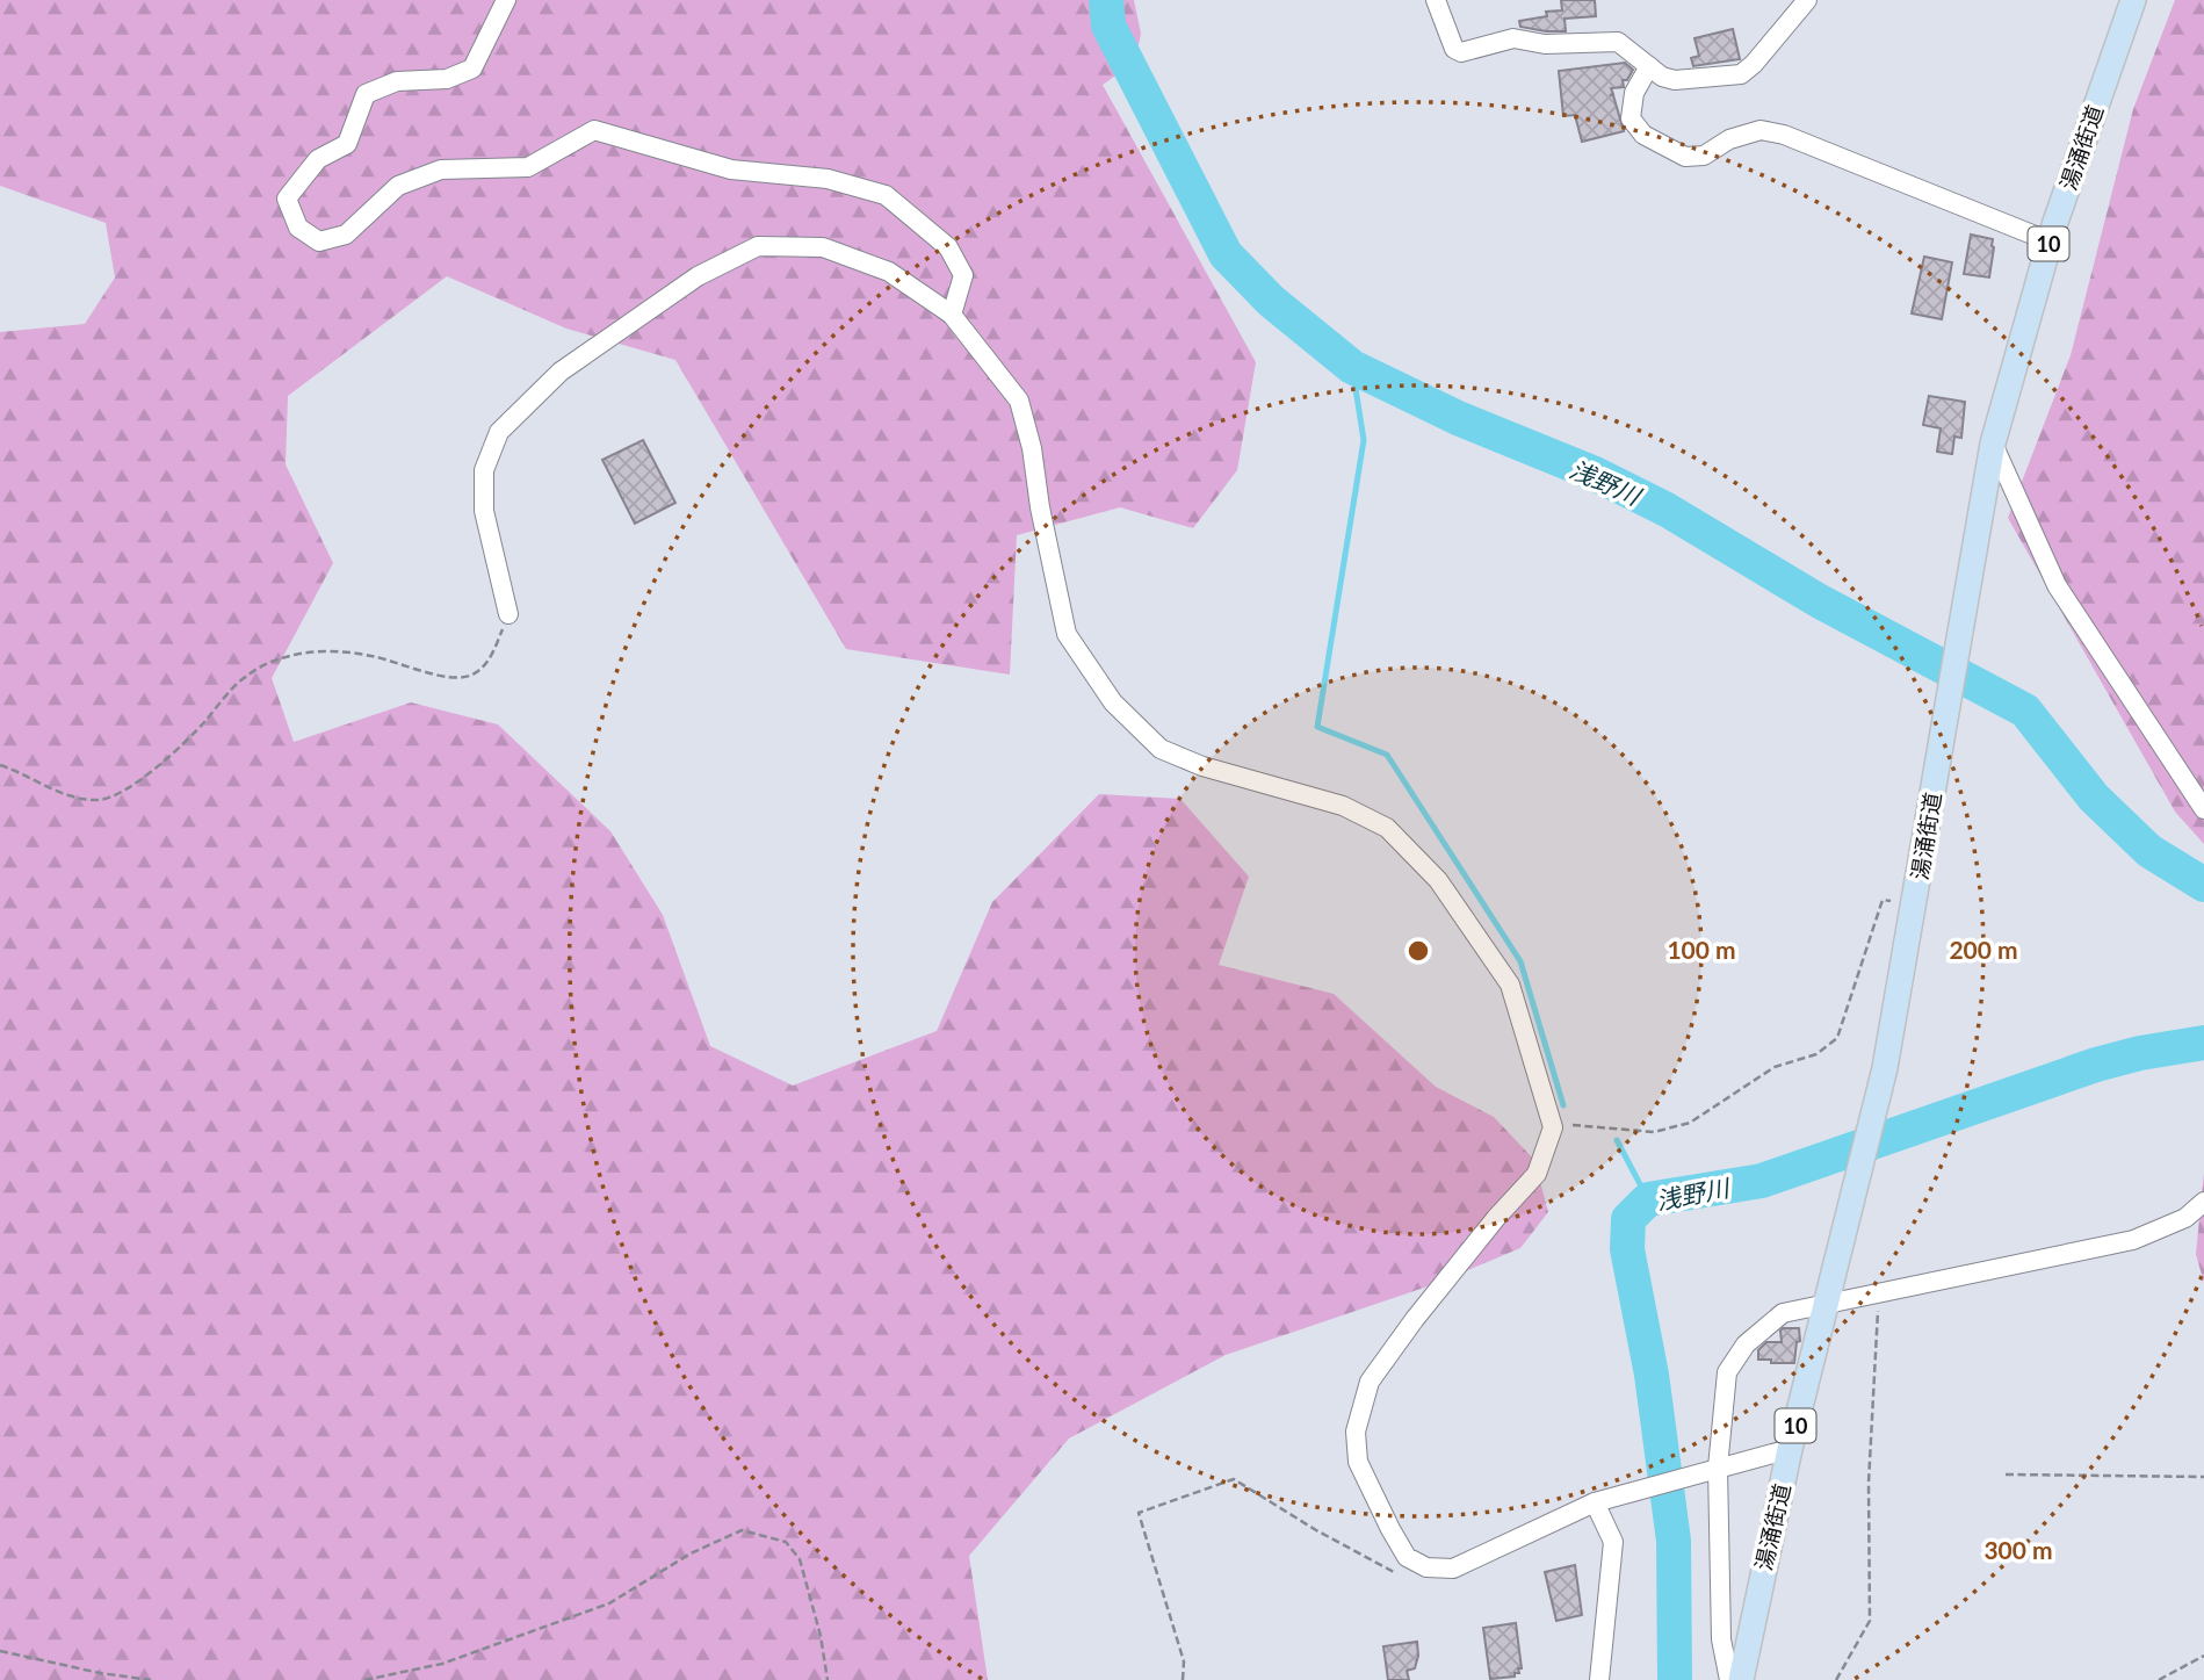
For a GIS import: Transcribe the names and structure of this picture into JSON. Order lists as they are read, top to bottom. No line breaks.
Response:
{"streets":{"main road":["湯涌街道","10"]},"water":["浅野川"],"rings":["100 m","200 m","300 m"]}
